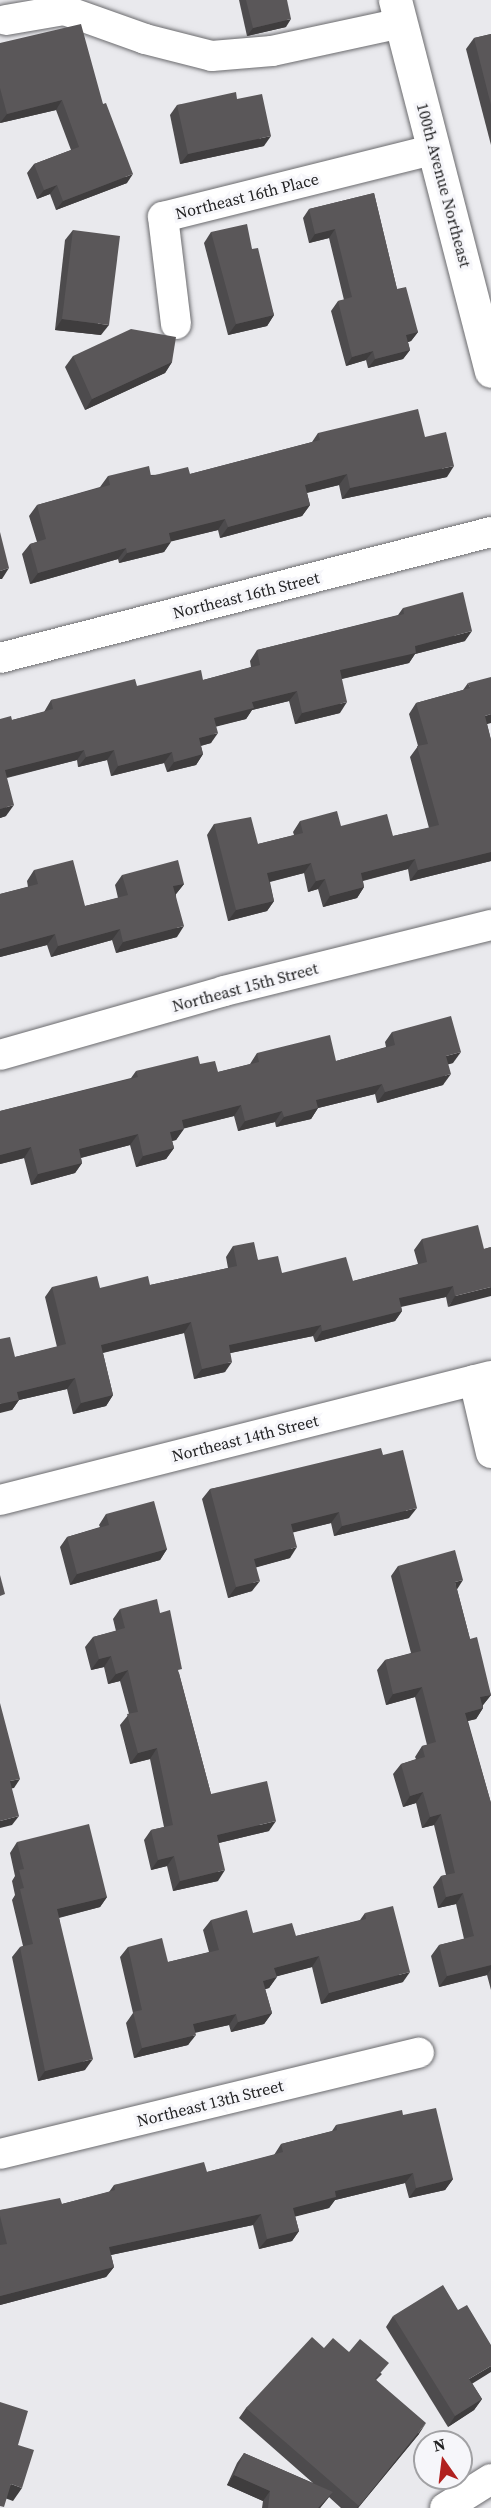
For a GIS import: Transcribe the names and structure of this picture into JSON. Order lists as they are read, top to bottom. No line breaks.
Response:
{"streets":{"street":["100th Avenue Northeast","Northeast 16th Place","Northeast 16th Street","Northeast 15th Street","Northeast 14th Street","Northeast 13th Street"]},"crossings":[["100th Avenue Northeast","Northeast 16th Place"]],"north":"top"}
